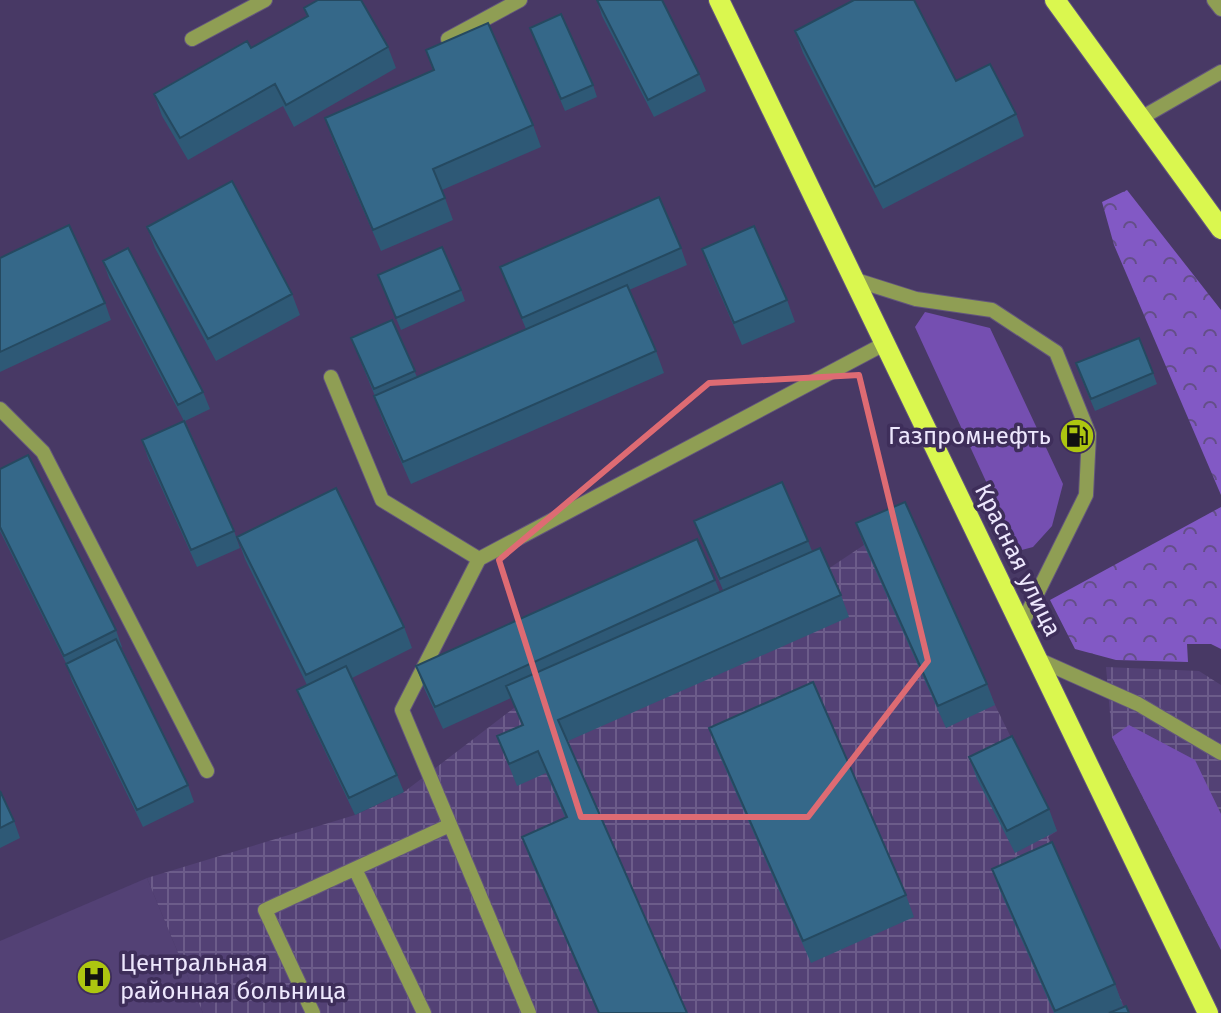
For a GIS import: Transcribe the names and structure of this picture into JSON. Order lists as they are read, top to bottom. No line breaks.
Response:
{"streets":{"main road":["Красная улица"]},"places":{"fuel station":["Газпромнефть"],"hospital":["Центральная районная больница"]}}
